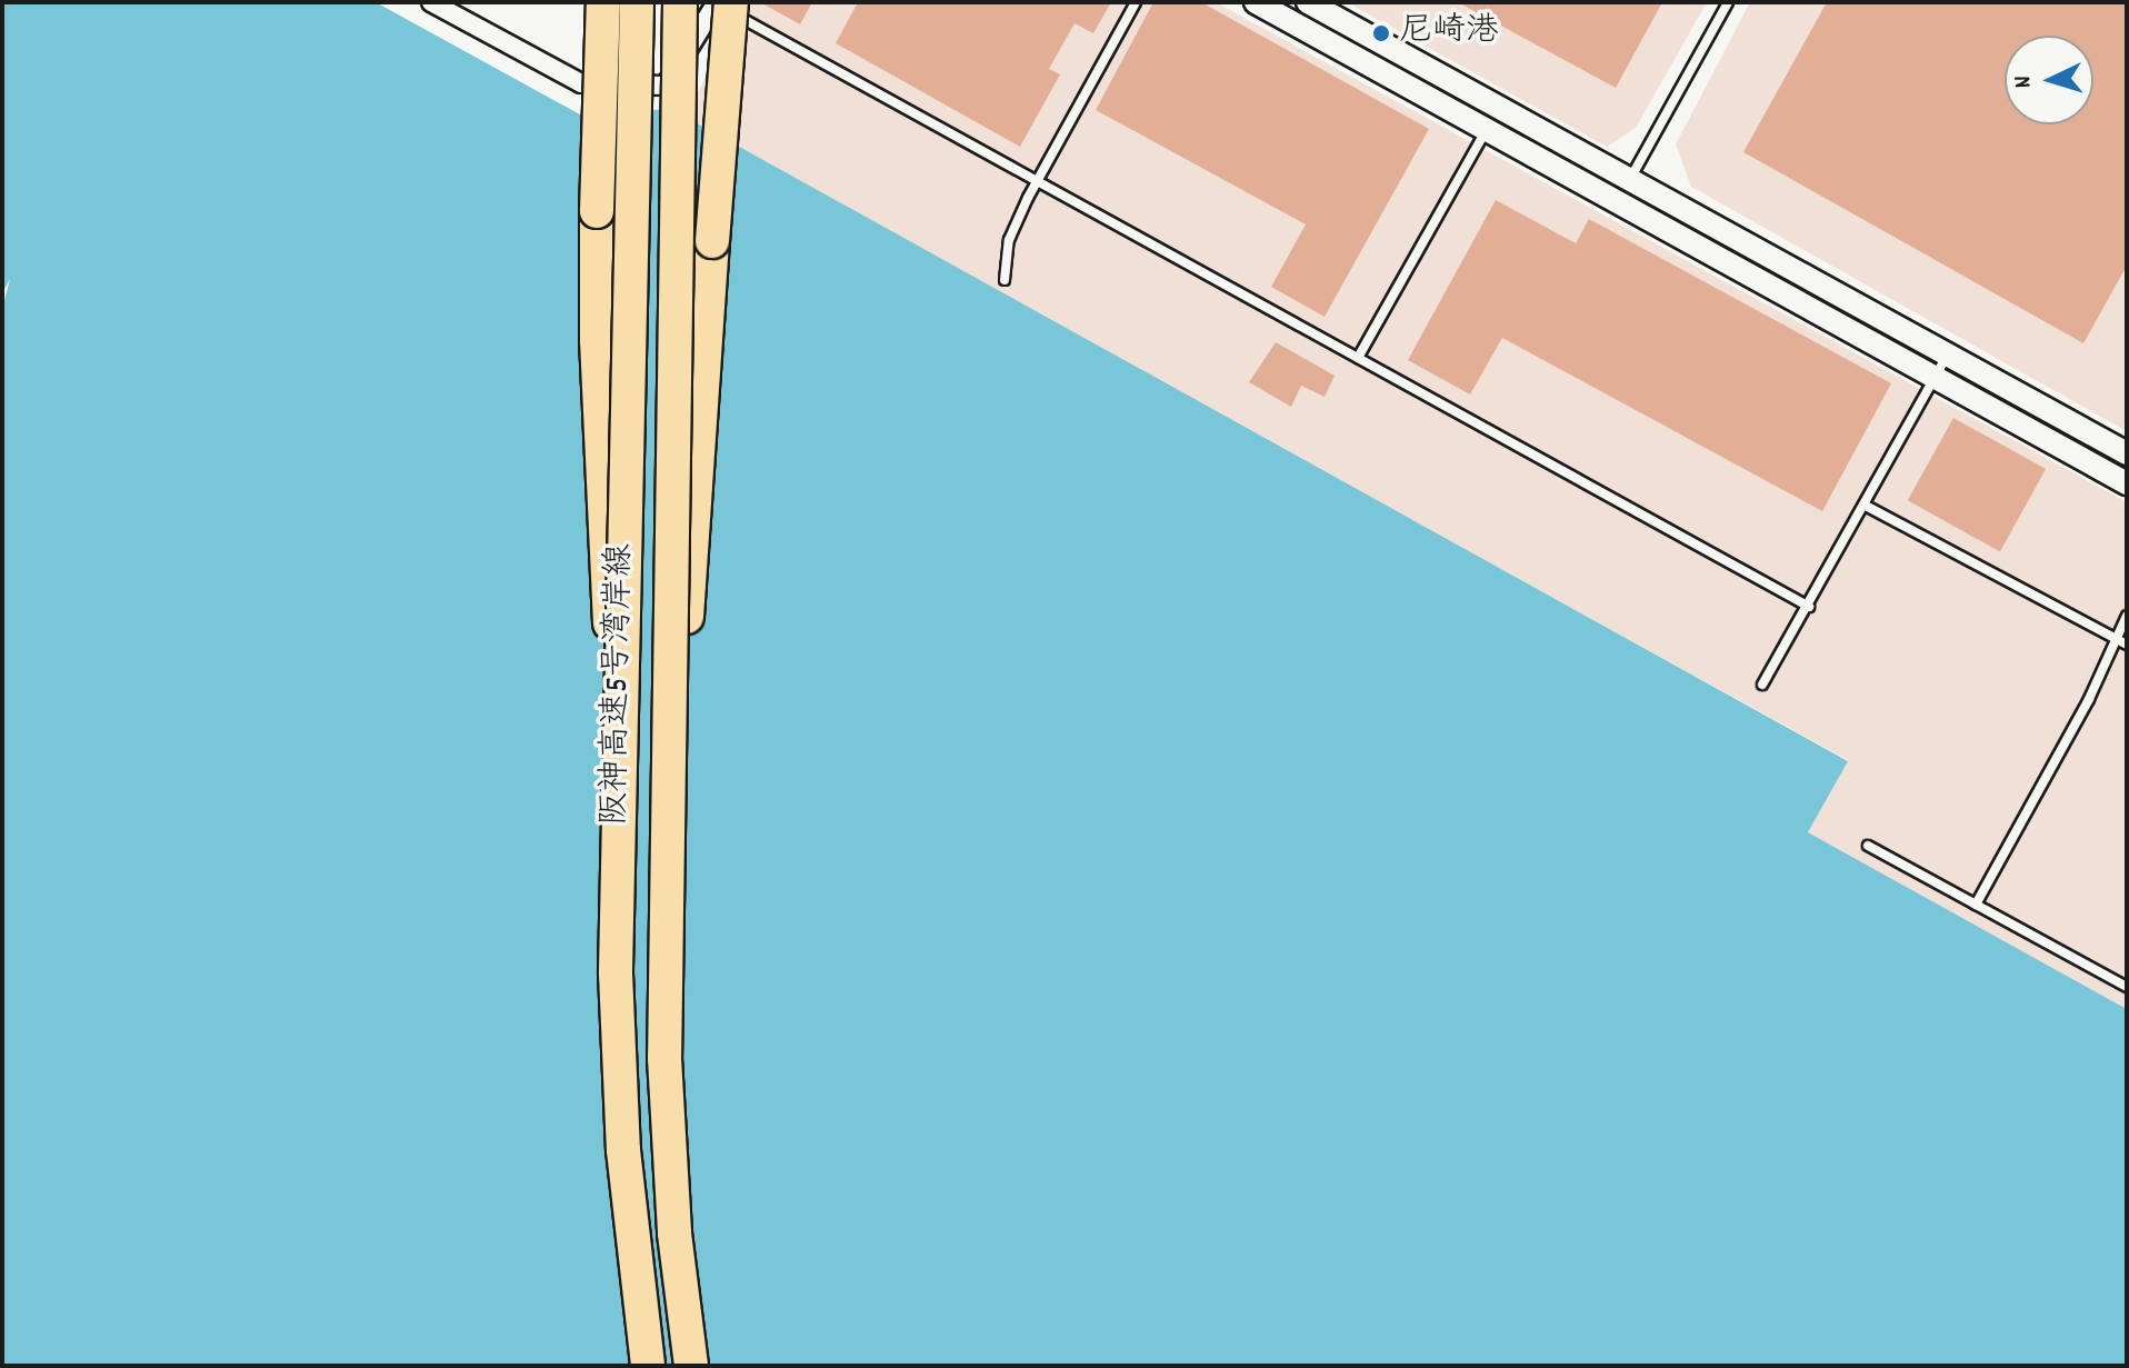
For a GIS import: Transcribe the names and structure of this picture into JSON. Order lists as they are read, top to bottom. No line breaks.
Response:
{"streets":{"highway":["阪神高速5号湾岸線"]},"places":["尼崎港"],"north":"left"}
